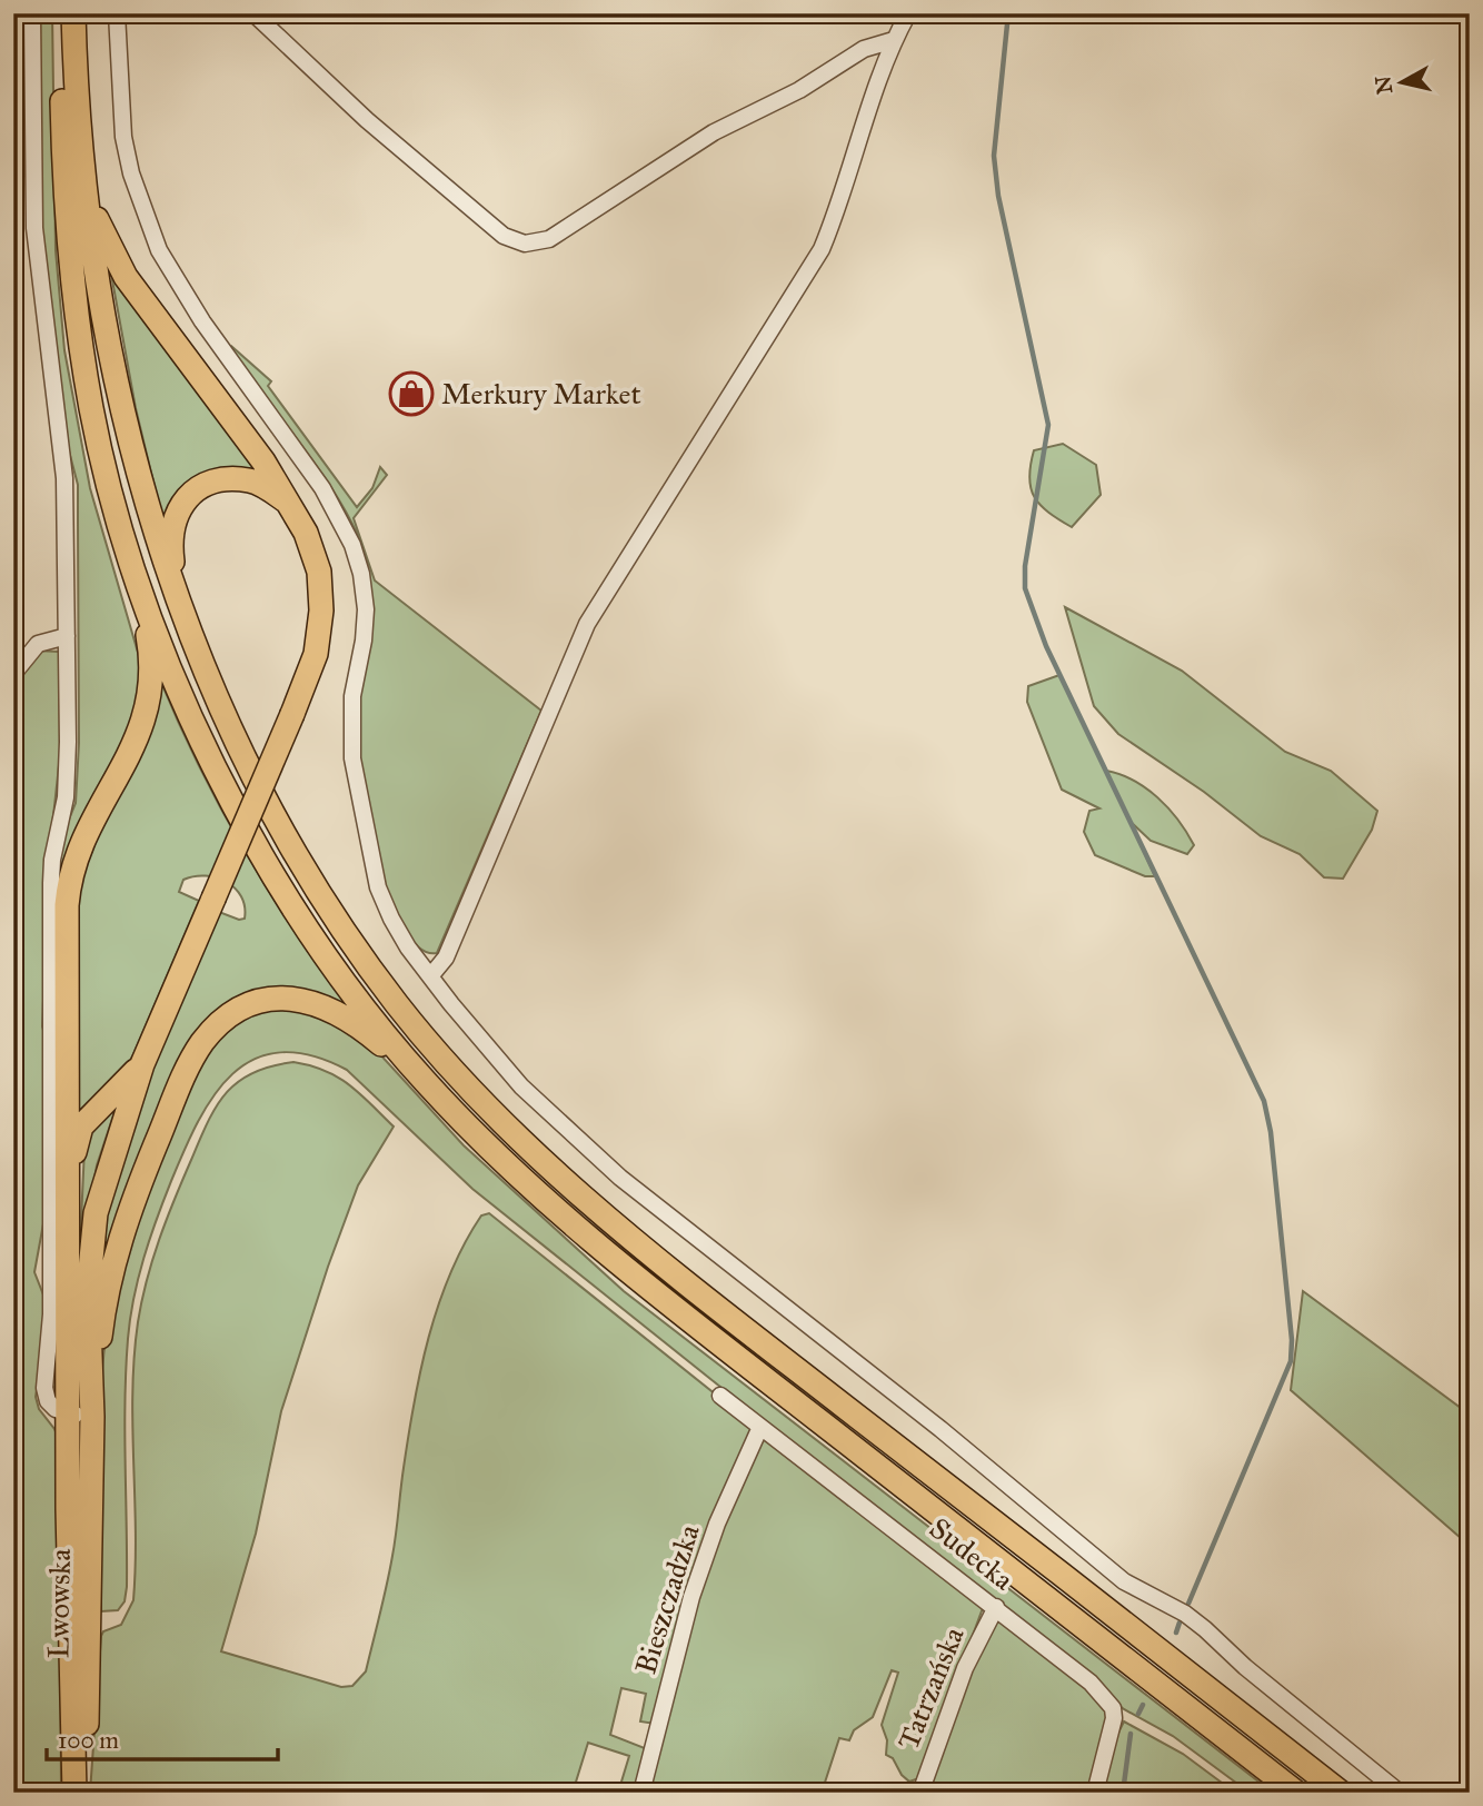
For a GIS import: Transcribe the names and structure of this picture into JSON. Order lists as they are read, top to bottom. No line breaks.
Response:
{"streets":{"main road":["Lwowska"],"street":["Sudecka","Bieszczadzka","Tatrzańska"]},"crossings":[["Sudecka","Bieszczadzka"],["Sudecka","Tatrzańska"]],"places":{"shop":["Merkury Market"]},"scale_bar":"100 m","north":"left"}
